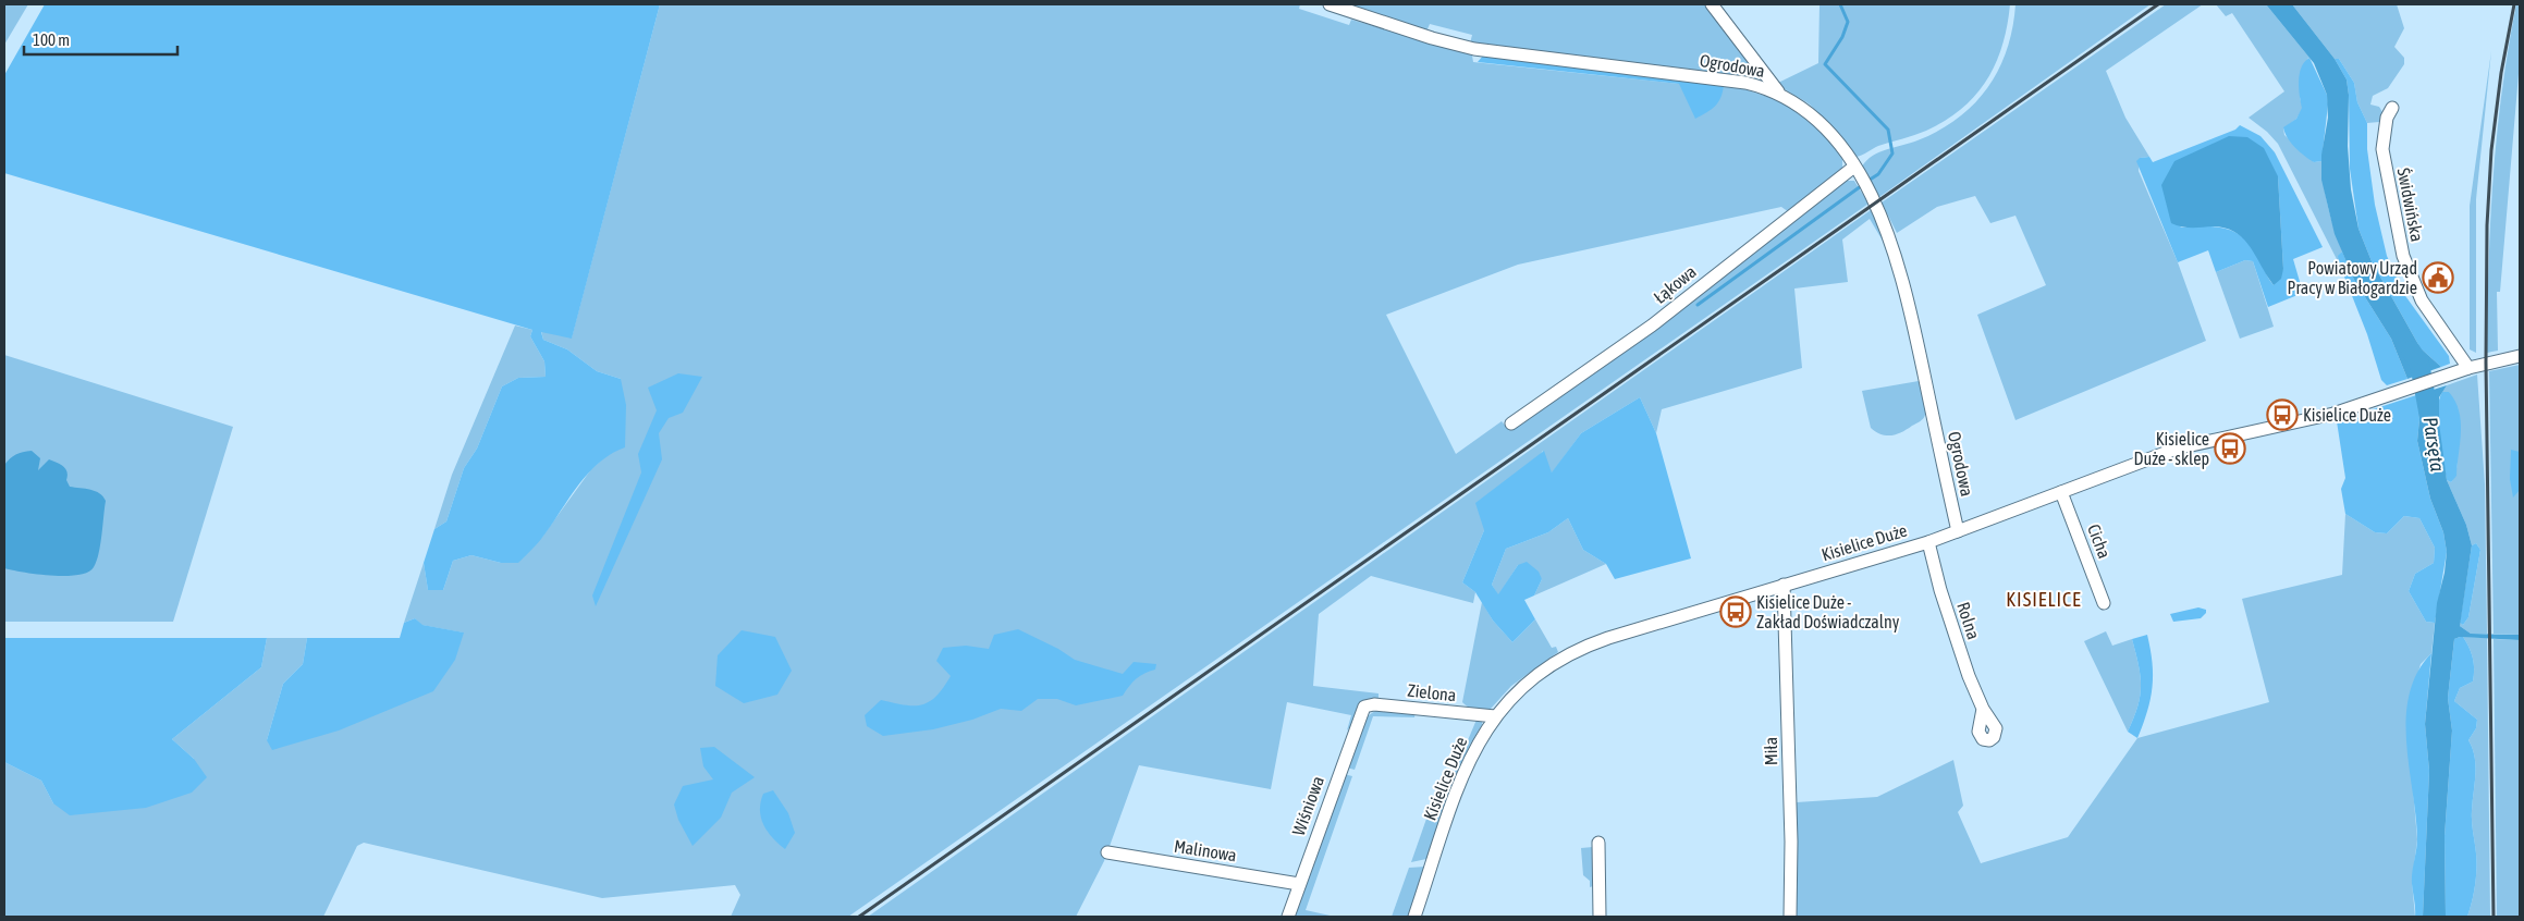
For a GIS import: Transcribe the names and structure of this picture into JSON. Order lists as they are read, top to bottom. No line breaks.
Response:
{"streets":{"street":["Ogrodowa","Świdwińska","Łąkowa","Cicha","Kisielice Duże","Rolna","Zielona","Miła","Wiśniowa","Malinowa"]},"crossings":[["Ogrodowa","Łąkowa"],["Ogrodowa","Kisielice Duże"],["Świdwińska","Kisielice Duże"],["Cicha","Kisielice Duże"],["Kisielice Duże","Rolna"],["Kisielice Duże","Zielona"],["Kisielice Duże","Miła"],["Zielona","Wiśniowa"],["Wiśniowa","Malinowa"]],"districts":["KISIELICE"],"water":["Parsęta"],"places":{"public building":["Powiatowy Urząd Pracy w Białogardzie"],"bus stop":["Kisielice Duże","Kisielice Duże - sklep","Kisielice Duże - Zakład Doświadczalny"]},"scale_bar":"100 m"}
